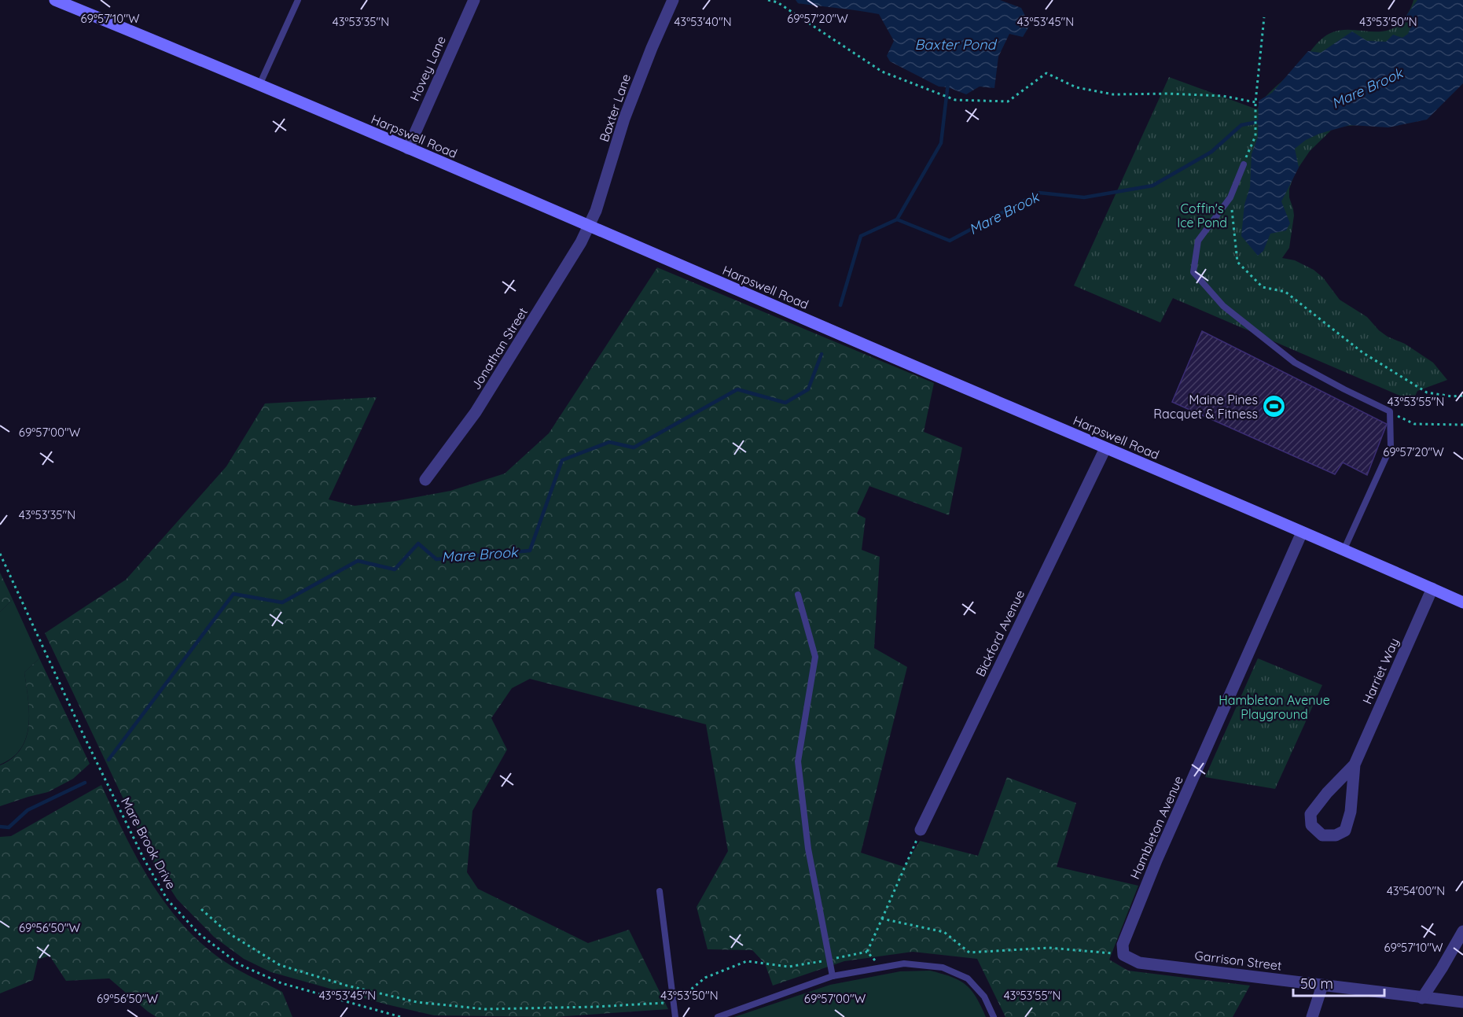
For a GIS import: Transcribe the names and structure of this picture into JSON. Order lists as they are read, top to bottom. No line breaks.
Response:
{"streets":{"main road":["Harpswell Road"],"street":["Hovey Lane","Baxter Lane","Jonathan Street","Bickford Avenue","Harriet Way","Hambleton Avenue","Garrison Street"],"path":["Mare Brook Drive"]},"crossings":[["Hovey Lane","Harpswell Road"],["Baxter Lane","Harpswell Road"],["Baxter Lane","Jonathan Street"],["Harpswell Road","Jonathan Street"],["Harpswell Road","Bickford Avenue"],["Harpswell Road","Harriet Way"],["Harpswell Road","Hambleton Avenue"],["Hambleton Avenue","Garrison Street"]],"water":["Baxter Pond","Mare Brook"],"parks":["Coffin's Ice Pond","Hambleton Avenue Playground"],"places":{"sports":["Maine Pines Racquet & Fitness"]},"scale_bar":"50 m","coordinates":["69°57'10\"W","69°57'20\"W","43°53'35\"N","43°53'40\"N","43°53'45\"N","43°53'50\"N","43°53'55\"N","69°57'00\"W","43°54'00\"N","69°56'50\"W"]}
